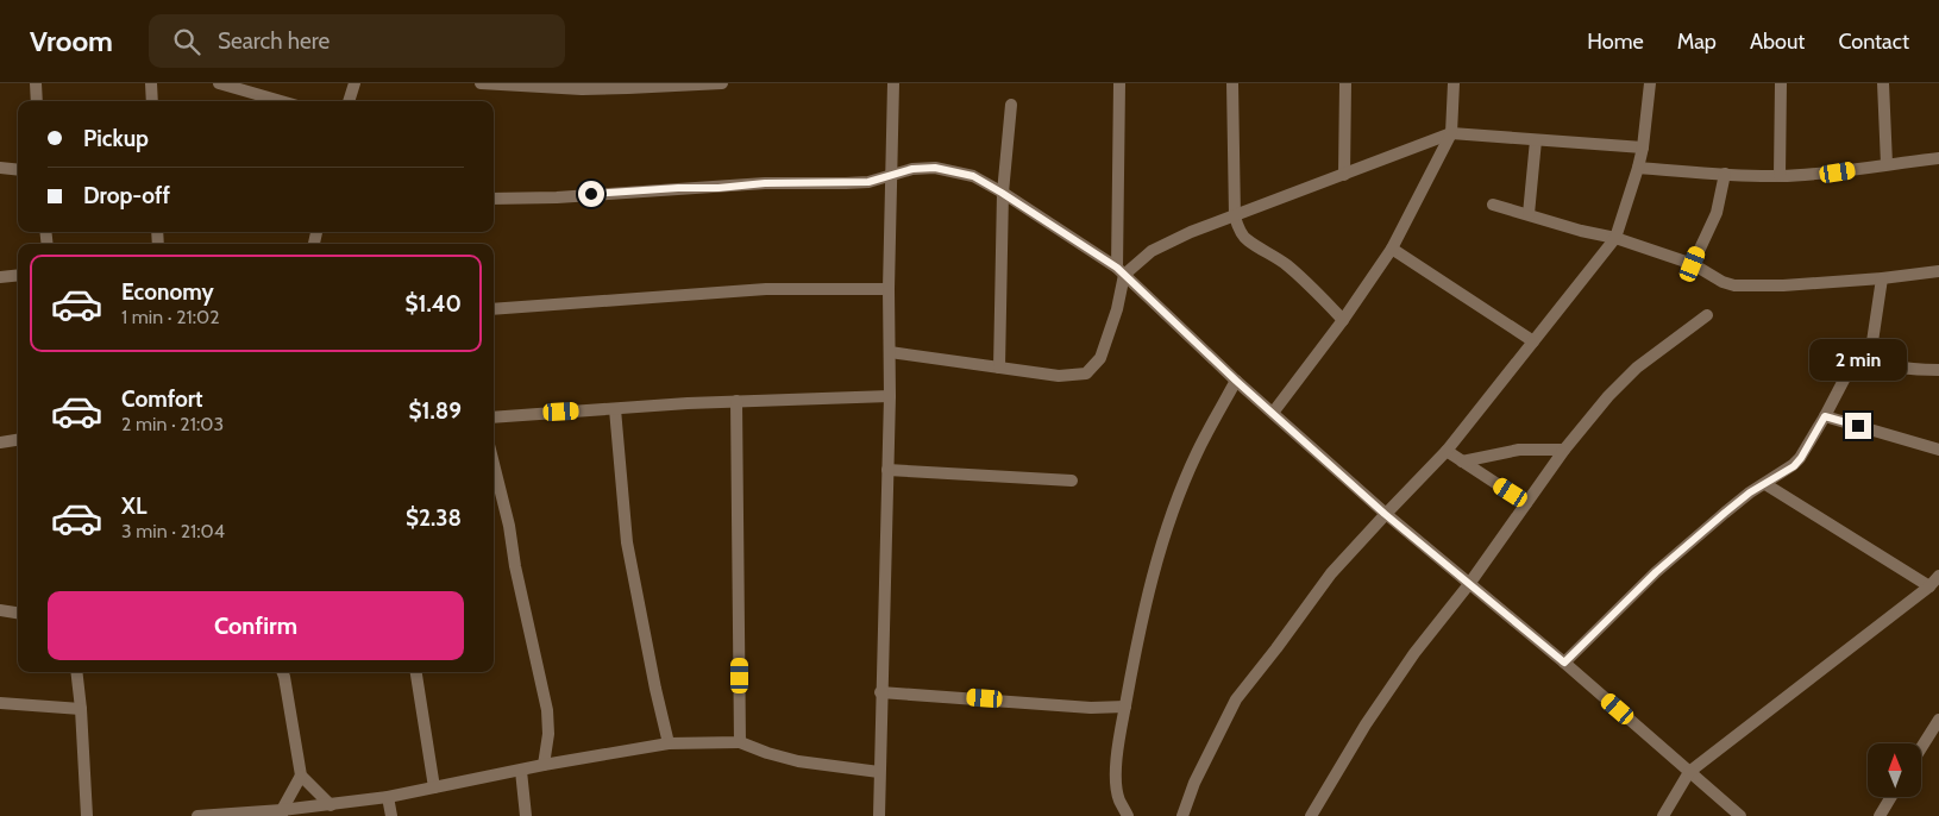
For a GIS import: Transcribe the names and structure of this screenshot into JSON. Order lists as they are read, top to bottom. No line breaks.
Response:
{"north":"top","page":{"header":"Vroom","search":"Search here","nav":["Home","Map","About","Contact"],"banner":["Pickup","Drop-off"],"list":[{"name":"Economy","note":"1 min · 21:02","value":"$1.40"},{"name":"Comfort","note":"2 min · 21:03","value":"$1.89"},{"name":"XL","note":"3 min · 21:04","value":"$2.38"}],"bubble":"2 min","buttons":"Confirm"}}
